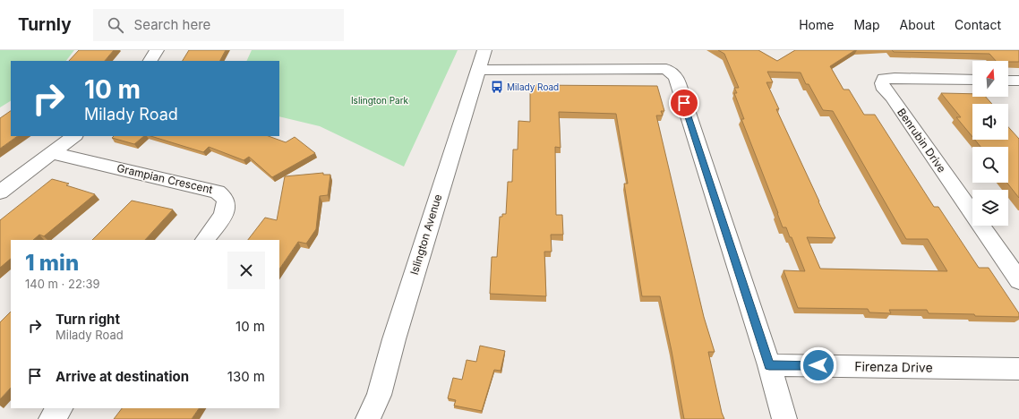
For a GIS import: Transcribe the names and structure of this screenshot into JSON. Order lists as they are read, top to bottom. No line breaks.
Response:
{"streets":{"street":["Benrubin Drive","Grampian Crescent","Islington Avenue","Firenza Drive"]},"parks":["Islington Park"],"places":{"bus stop":["Milady Road"]},"north":"top","page":{"header":"Turnly","search":"Search here","nav":["Home","Map","About","Contact"],"turn":["10 m","Milady Road"],"heading":["1 min","140 m · 22:39"],"list":[{"name":"Turn right","note":"Milady Road","value":"10 m"},{"name":"Arrive at destination","value":"130 m"}]}}
